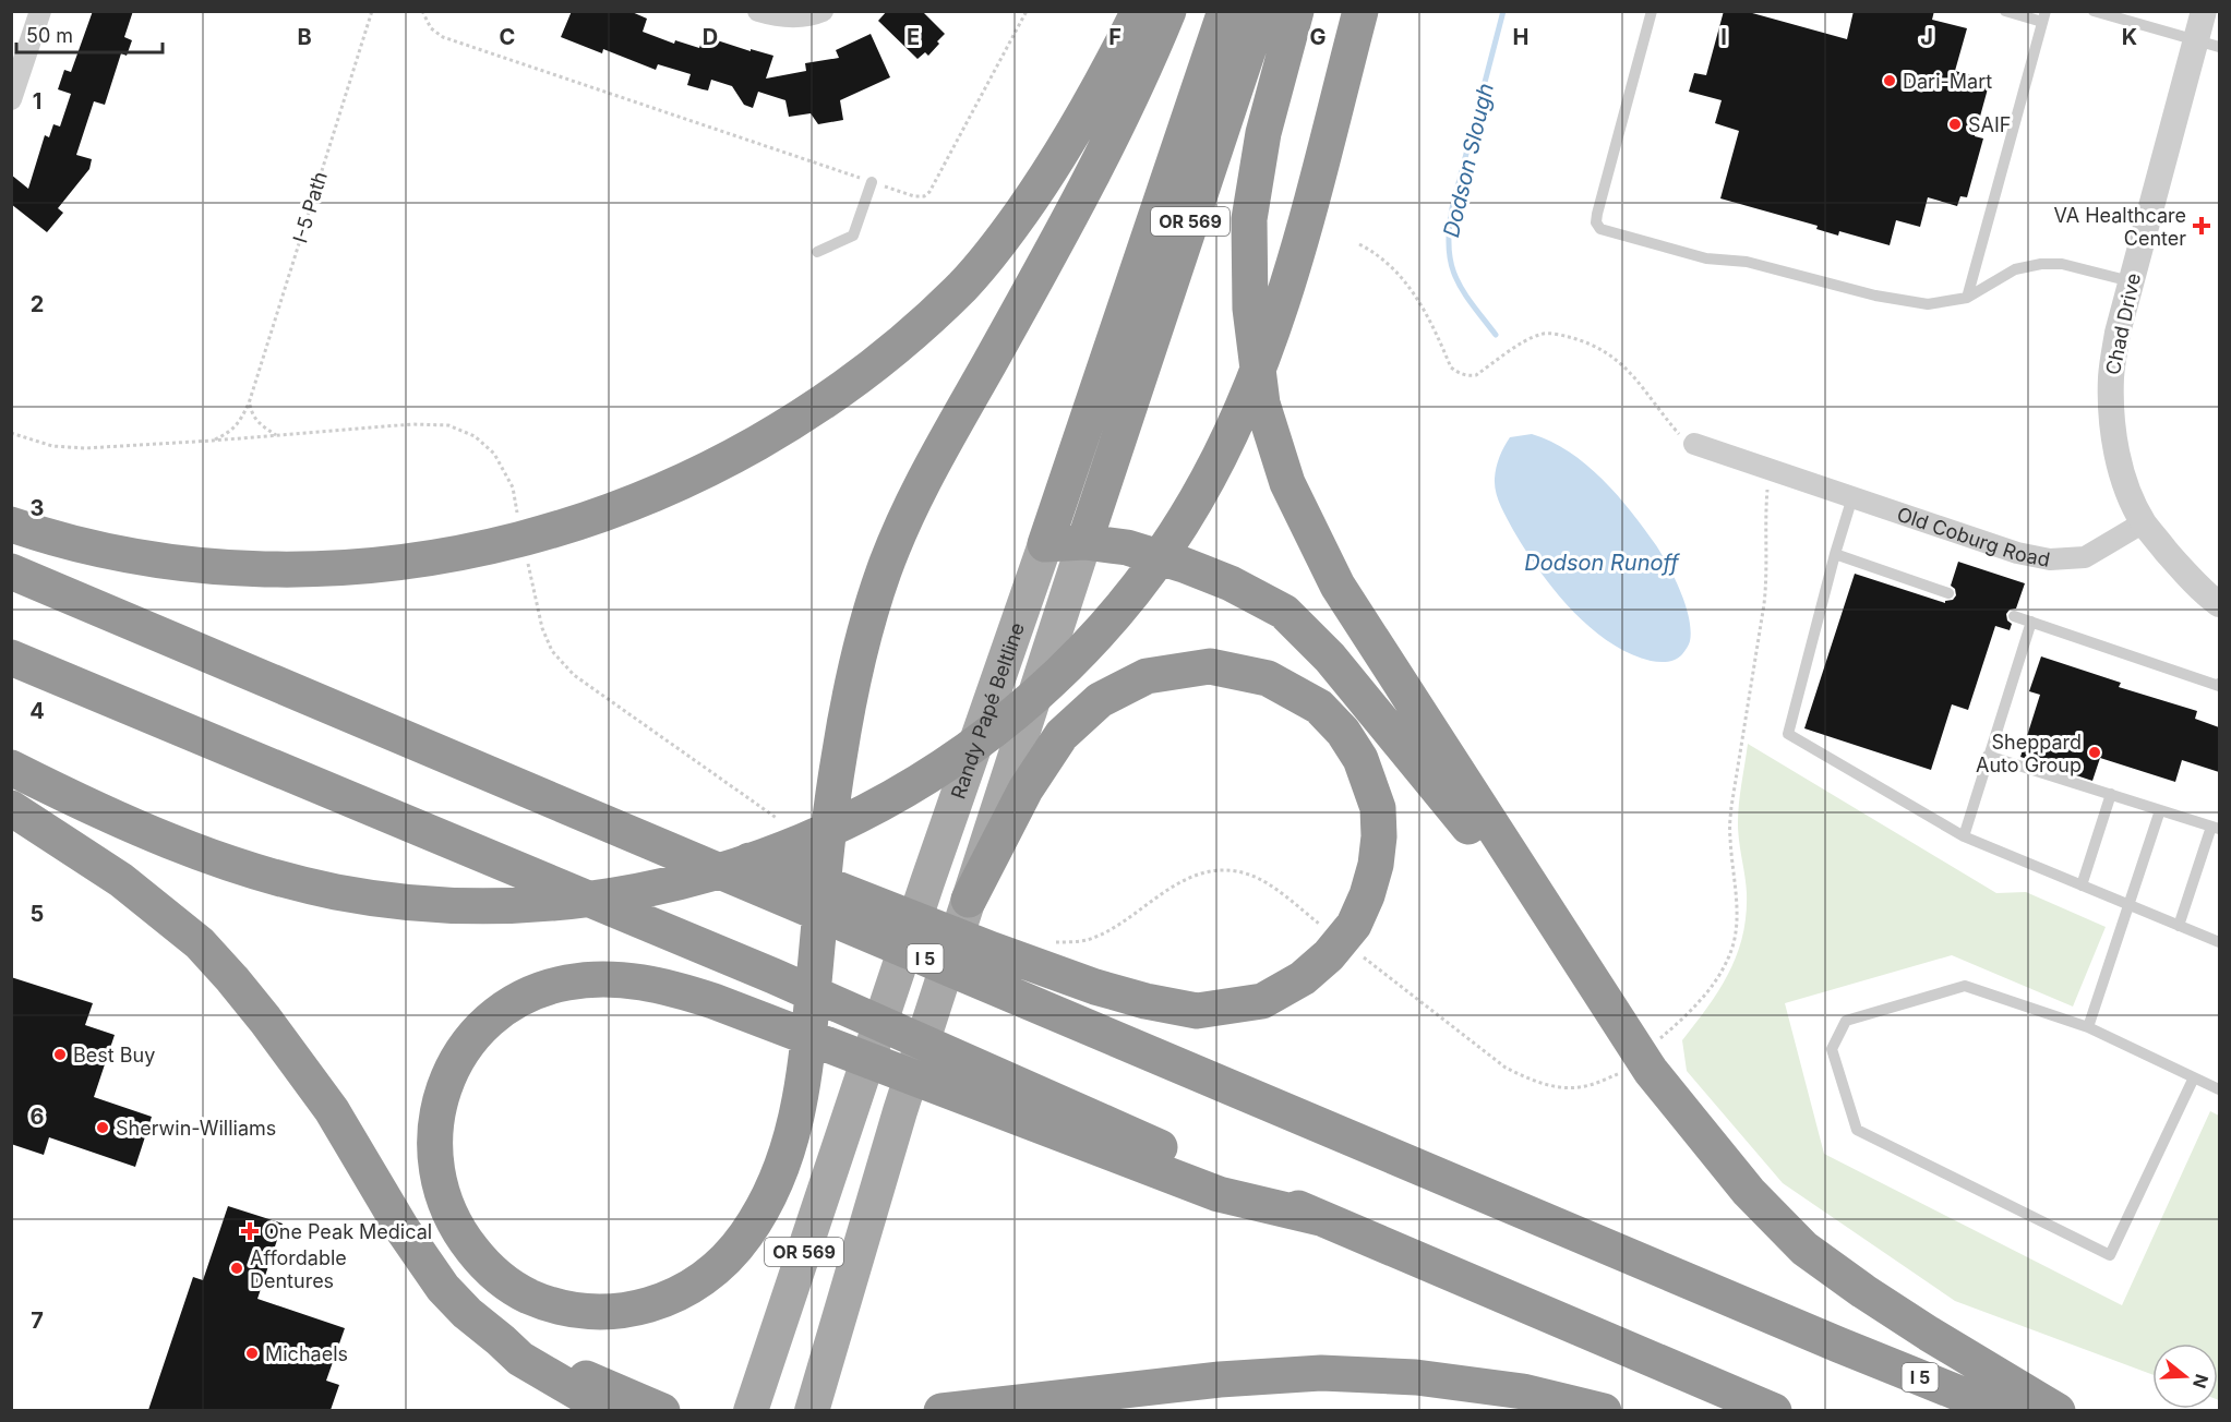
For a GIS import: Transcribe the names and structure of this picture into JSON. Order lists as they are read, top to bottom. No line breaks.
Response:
{"streets":{"highway":["OR 569","Randy Papé Beltline","I 5"],"street":["Chad Drive","Old Coburg Road"],"path":["I-5 Path"]},"crossings":[["Chad Drive","Old Coburg Road"]],"water":["Dodson Slough","Dodson Runoff"],"places":{"other":["Dari-Mart","SAIF","Sheppard Auto Group","Best Buy","Sherwin-Williams","Affordable Dentures","Michaels"],"health":["VA Healthcare Center","One Peak Medical"]},"scale_bar":"50 m","north":"right","grid":{"columns":["B","C","D","E","F","G","H","I","J","K"],"rows":["1","2","3","4","5","6","7"]}}
